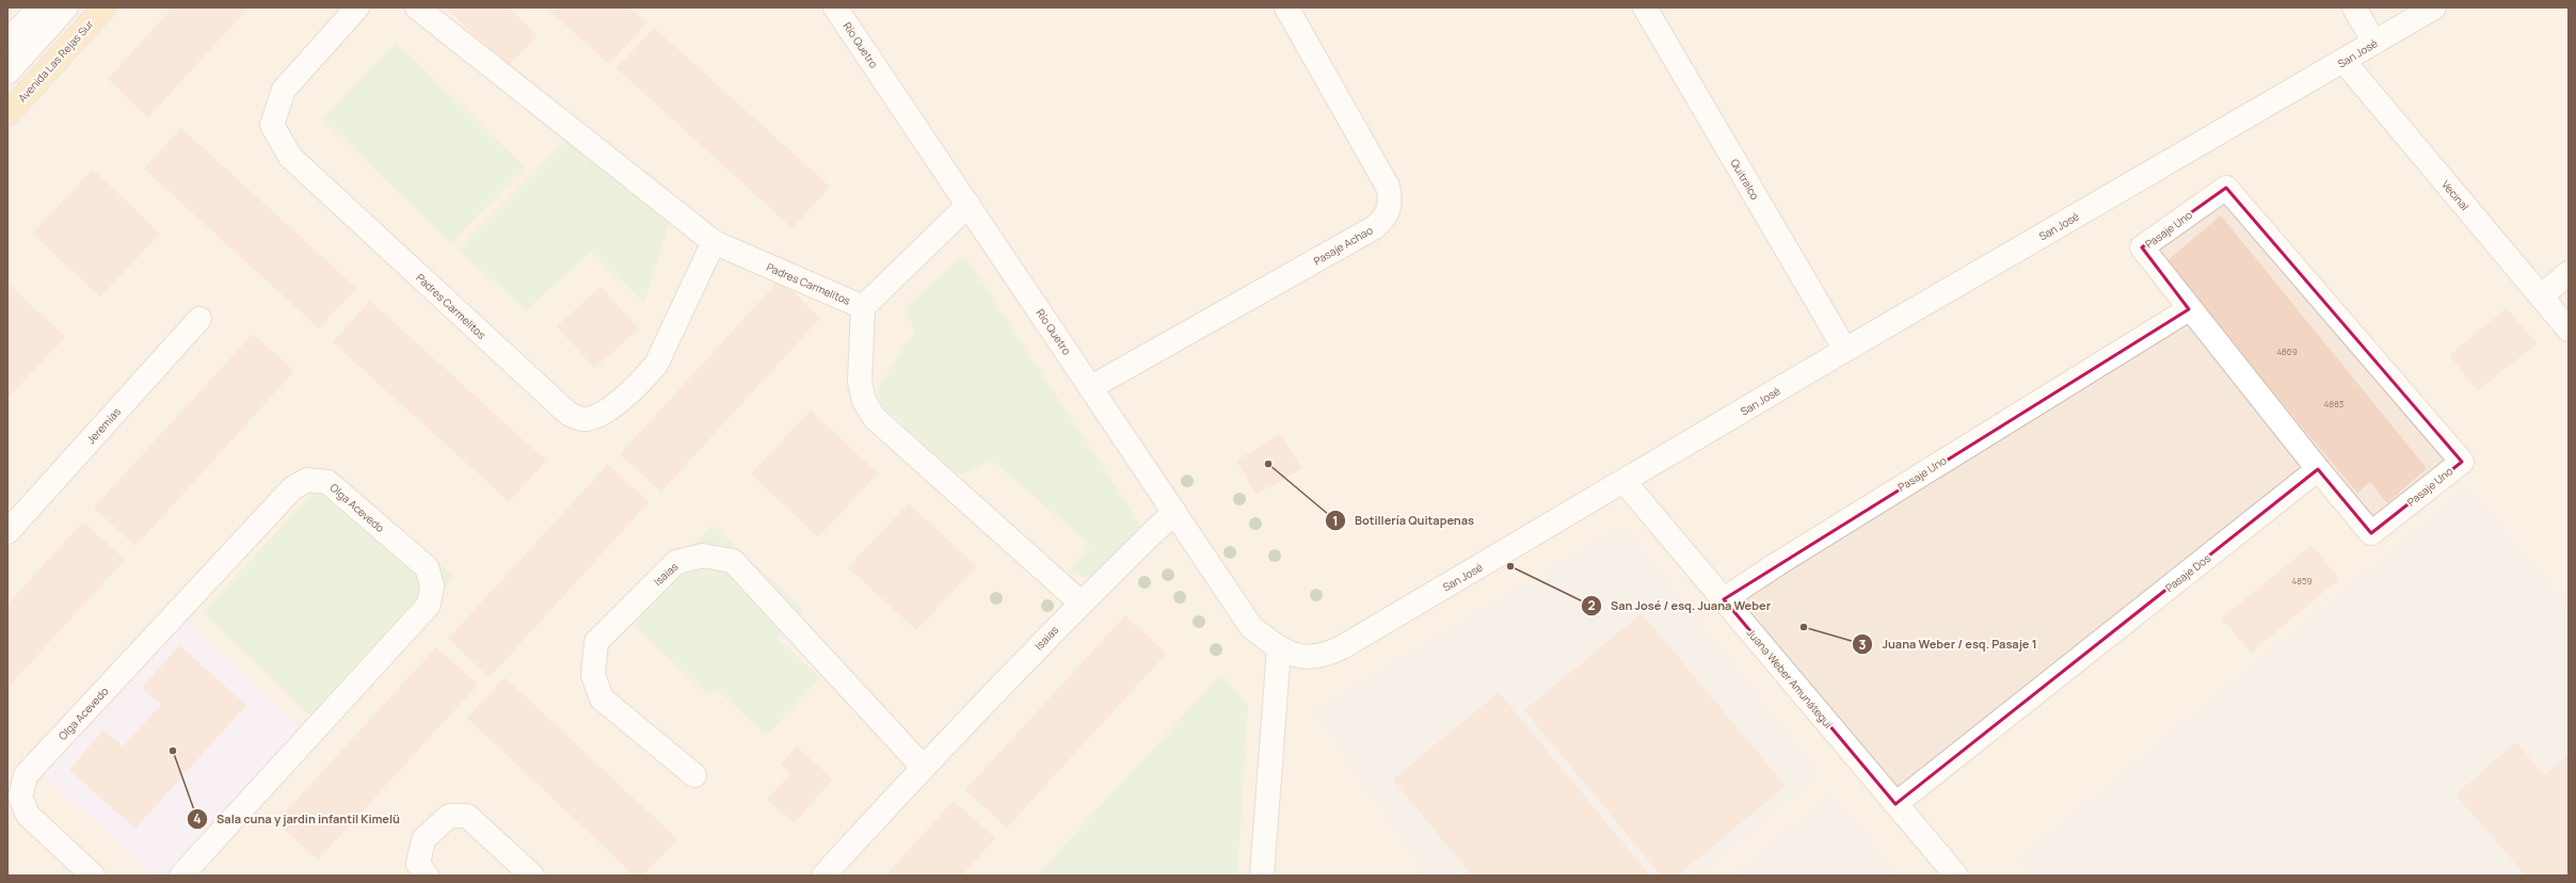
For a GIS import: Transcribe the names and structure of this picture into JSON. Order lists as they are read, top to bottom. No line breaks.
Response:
{"streets":{"main road":["Avenida Las Rejas Sur"],"street":["Río Quetro","San José","Quitralco","Vecinal","Pasaje Uno","Pasaje Achao","Padres Carmelitos","Jeremías","Olga Acevedo","Pasaje Dos","Isaias","Juana Weber Amunátegui"]},"crossings":[["Río Quetro","San José"],["Río Quetro","Pasaje Achao"],["Río Quetro","Padres Carmelitos"],["Río Quetro","Isaias"],["San José","Quitralco"],["San José","Vecinal"],["San José","Juana Weber Amunátegui"],["Pasaje Uno","Pasaje Dos"],["Pasaje Uno","Juana Weber Amunátegui"],["Pasaje Dos","Juana Weber Amunátegui"]],"places":["Botillería Quitapenas","San José / esq. Juana Weber","Juana Weber / esq. Pasaje 1","Sala cuna y jardin infantil Kimelü"],"house_numbers":["4869","4883","4859"]}
